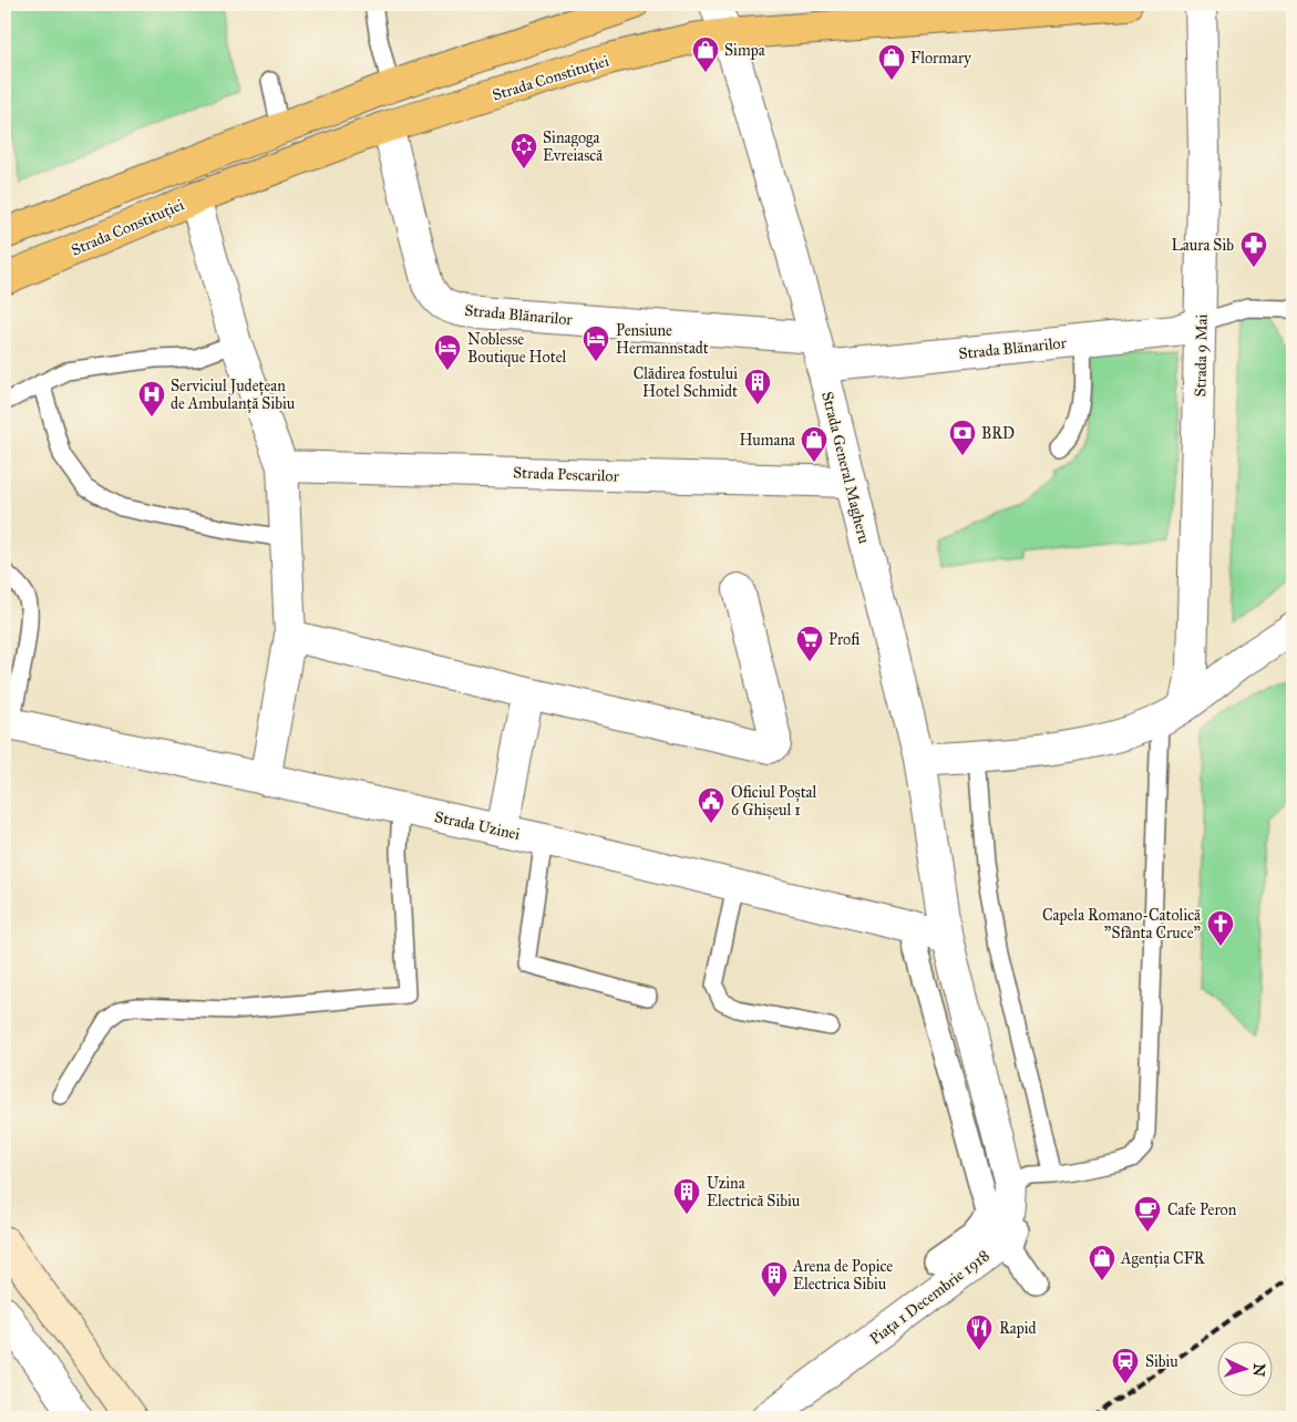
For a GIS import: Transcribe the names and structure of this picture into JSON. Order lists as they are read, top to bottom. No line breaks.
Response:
{"streets":{"main road":["Strada Constituției"],"street":["Strada Blănarilor","Strada 9 Mai","Strada General Magheru","Strada Pescarilor","Strada Uzinei","Piața 1 Decembrie 1918"]},"crossings":[["Strada Constituției","Strada Blănarilor"],["Strada Constituției","Strada General Magheru"],["Strada Blănarilor","Strada 9 Mai"],["Strada Blănarilor","Strada General Magheru"],["Strada General Magheru","Strada Pescarilor"],["Strada General Magheru","Strada Uzinei"],["Strada General Magheru","Piața 1 Decembrie 1918"],["Strada Uzinei","Piața 1 Decembrie 1918"]],"places":{"shop":["Simpa","Flormary","Humana","Agenția CFR"],"synagogue":["Sinagoga Evreiască"],"pharmacy":["Laura Sib"],"hotel":["Pensiune Hermannstadt","Noblesse Boutique Hotel"],"building":["Clădirea fostului Hotel Schmidt","Uzina Electrică Sibiu","Arena de Popice Electrica Sibiu"],"hospital":["Serviciul Județean de Ambulanță Sibiu"],"bank":["BRD"],"supermarket":["Profi"],"public building":["Oficiul Poștal 6 Ghișeul 1"],"church":["Capela Romano-Catolică \"Sfânta Cruce\""],"cafe":["Cafe Peron"],"restaurant":["Rapid"],"station":["Sibiu"]},"north":"right"}
